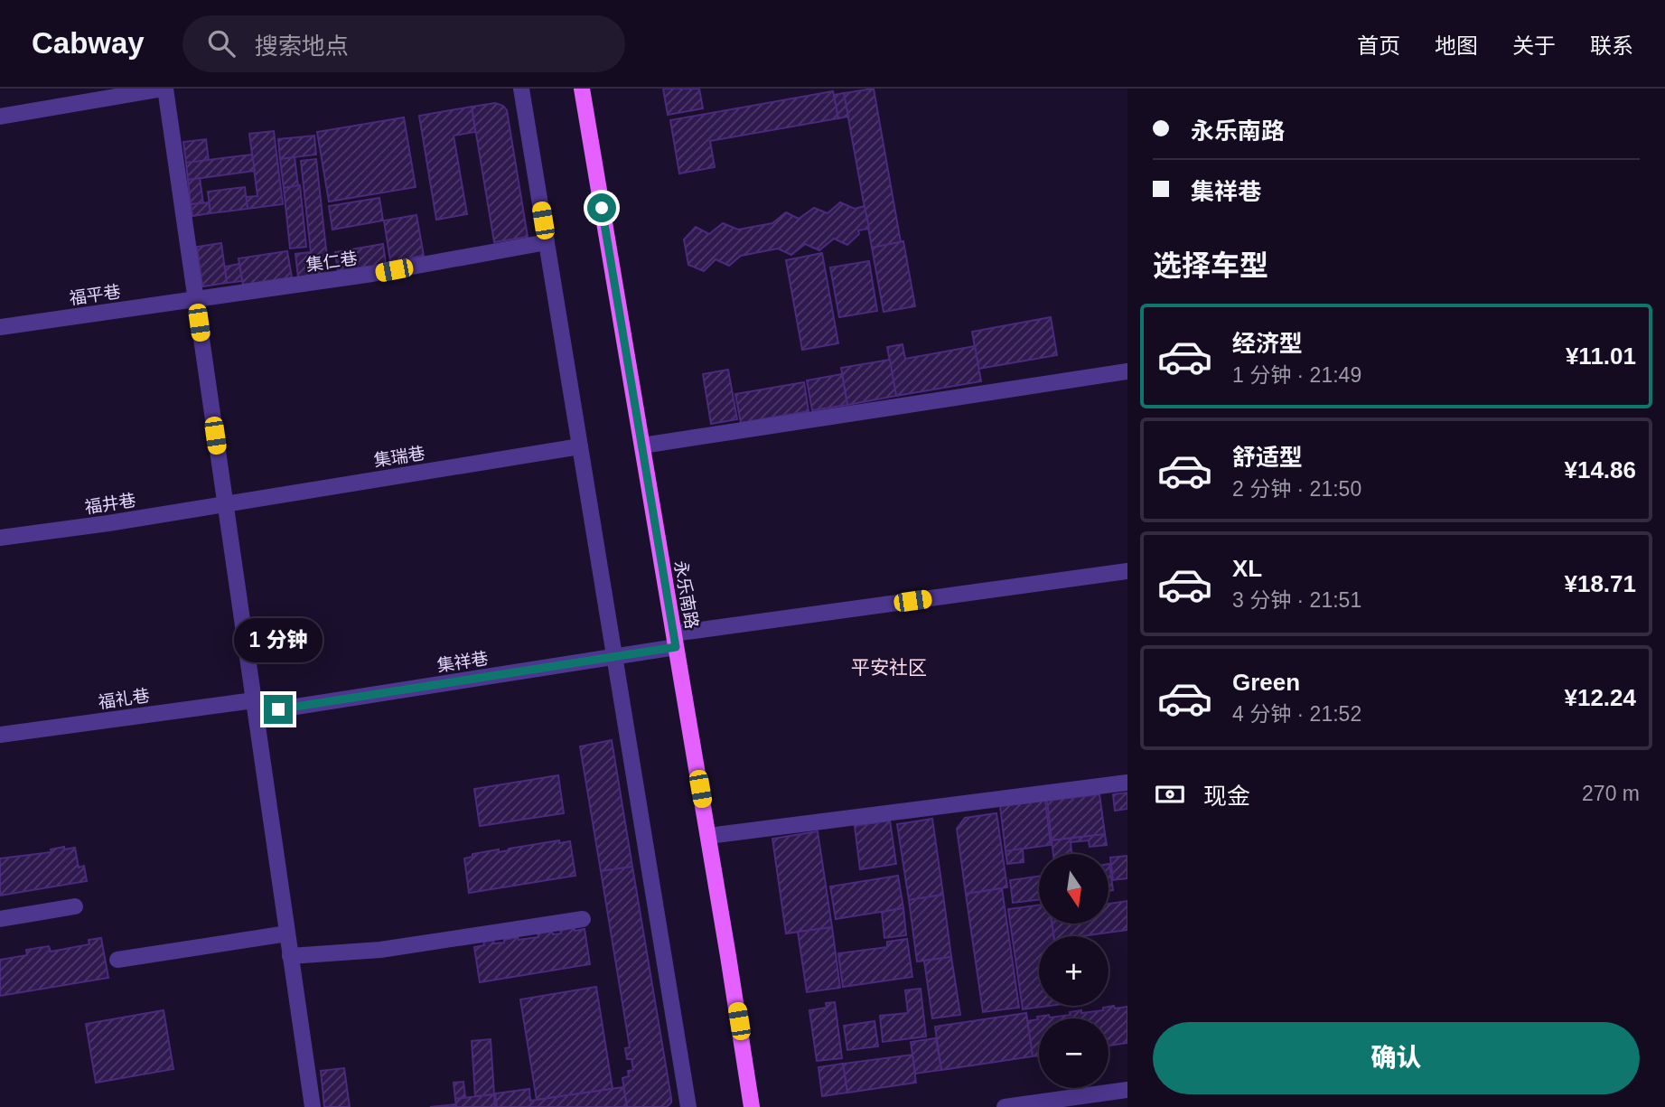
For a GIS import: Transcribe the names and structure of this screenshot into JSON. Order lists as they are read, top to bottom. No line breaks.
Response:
{"streets":{"main road":["永乐南路"],"street":["集仁巷","福平巷","集瑞巷","福井巷","集祥巷","福礼巷"]},"crossings":[["集仁巷","福平巷"],["集瑞巷","福井巷"],["永乐南路","集祥巷"],["集祥巷","福礼巷"]],"districts":["平安社区"],"north":"bottom","page":{"header":"Cabway","search":"搜索地点","nav":["首页","地图","关于","联系"],"banner":["永乐南路","集祥巷"],"heading":"选择车型","list":[{"name":"经济型","note":"1 分钟 · 21:49","value":"¥11.01"},{"name":"舒适型","note":"2 分钟 · 21:50","value":"¥14.86"},{"name":"XL","note":"3 分钟 · 21:51","value":"¥18.71"},{"name":"Green","note":"4 分钟 · 21:52","value":"¥12.24"}],"bubble":"1 分钟","pay":["现金","270 m"],"map_buttons":["+","−"],"buttons":"确认"}}
